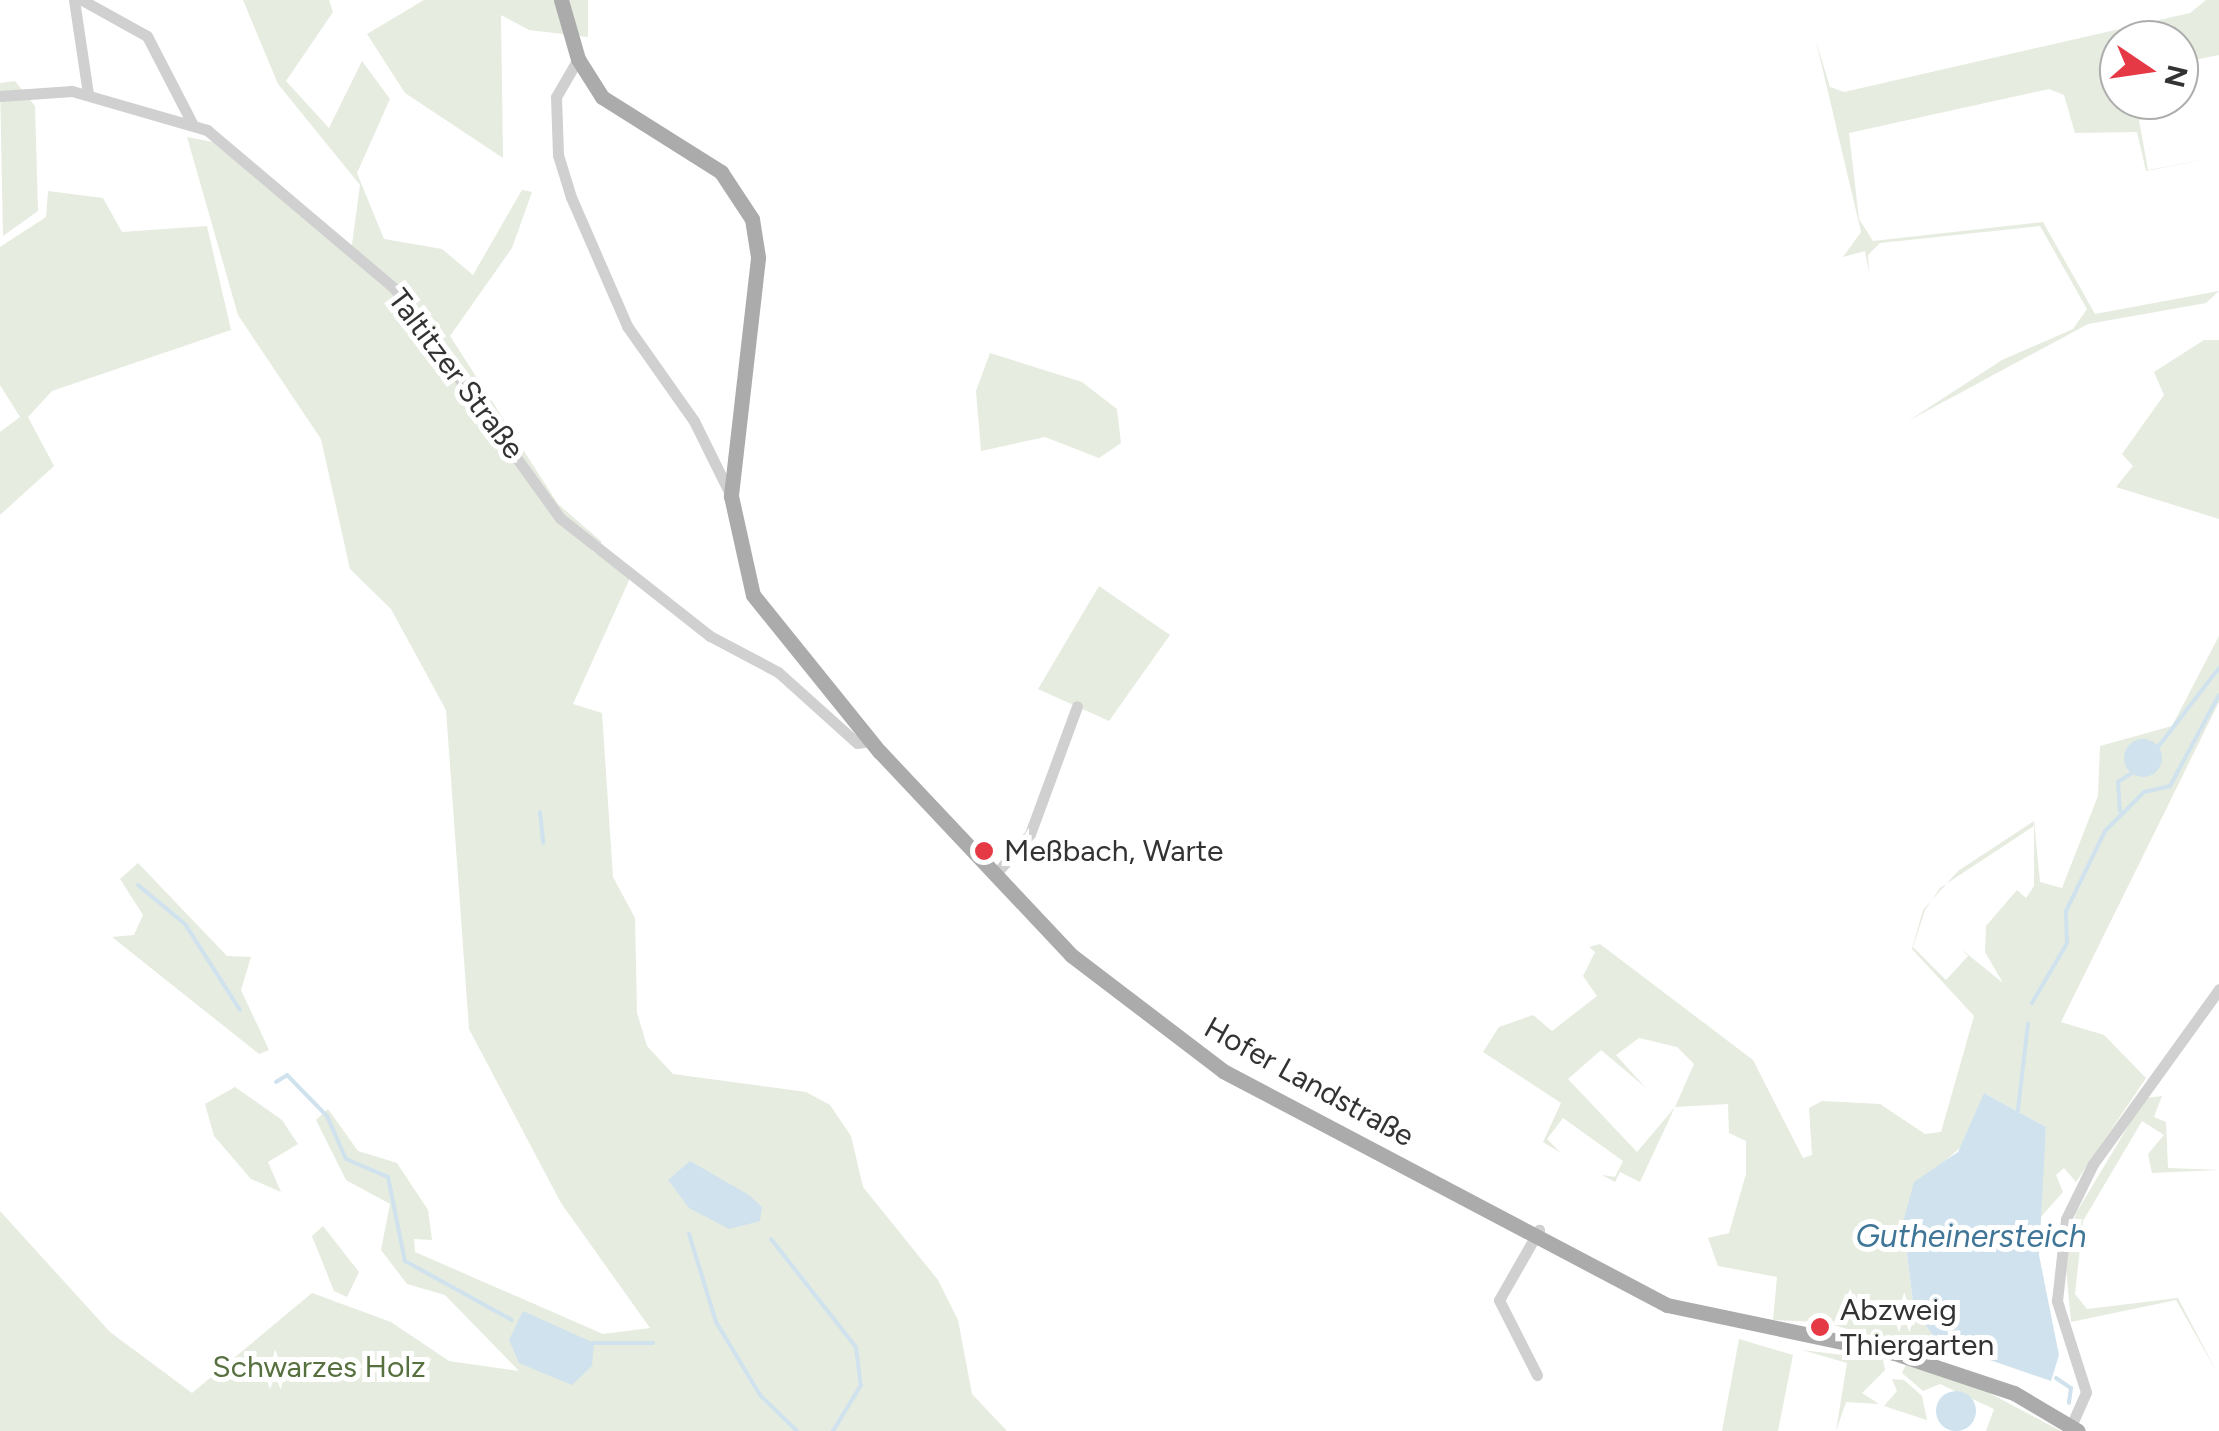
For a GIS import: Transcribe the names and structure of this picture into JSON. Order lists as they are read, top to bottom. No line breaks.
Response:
{"streets":{"main road":["Hofer Landstraße"],"street":["Taltitzer Straße"]},"crossings":[["Taltitzer Straße","Hofer Landstraße"]],"water":["Gutheinersteich"],"parks":["Schwarzes Holz"],"places":["Meßbach, Warte","Abzweig Thiergarten"],"north":"right"}
